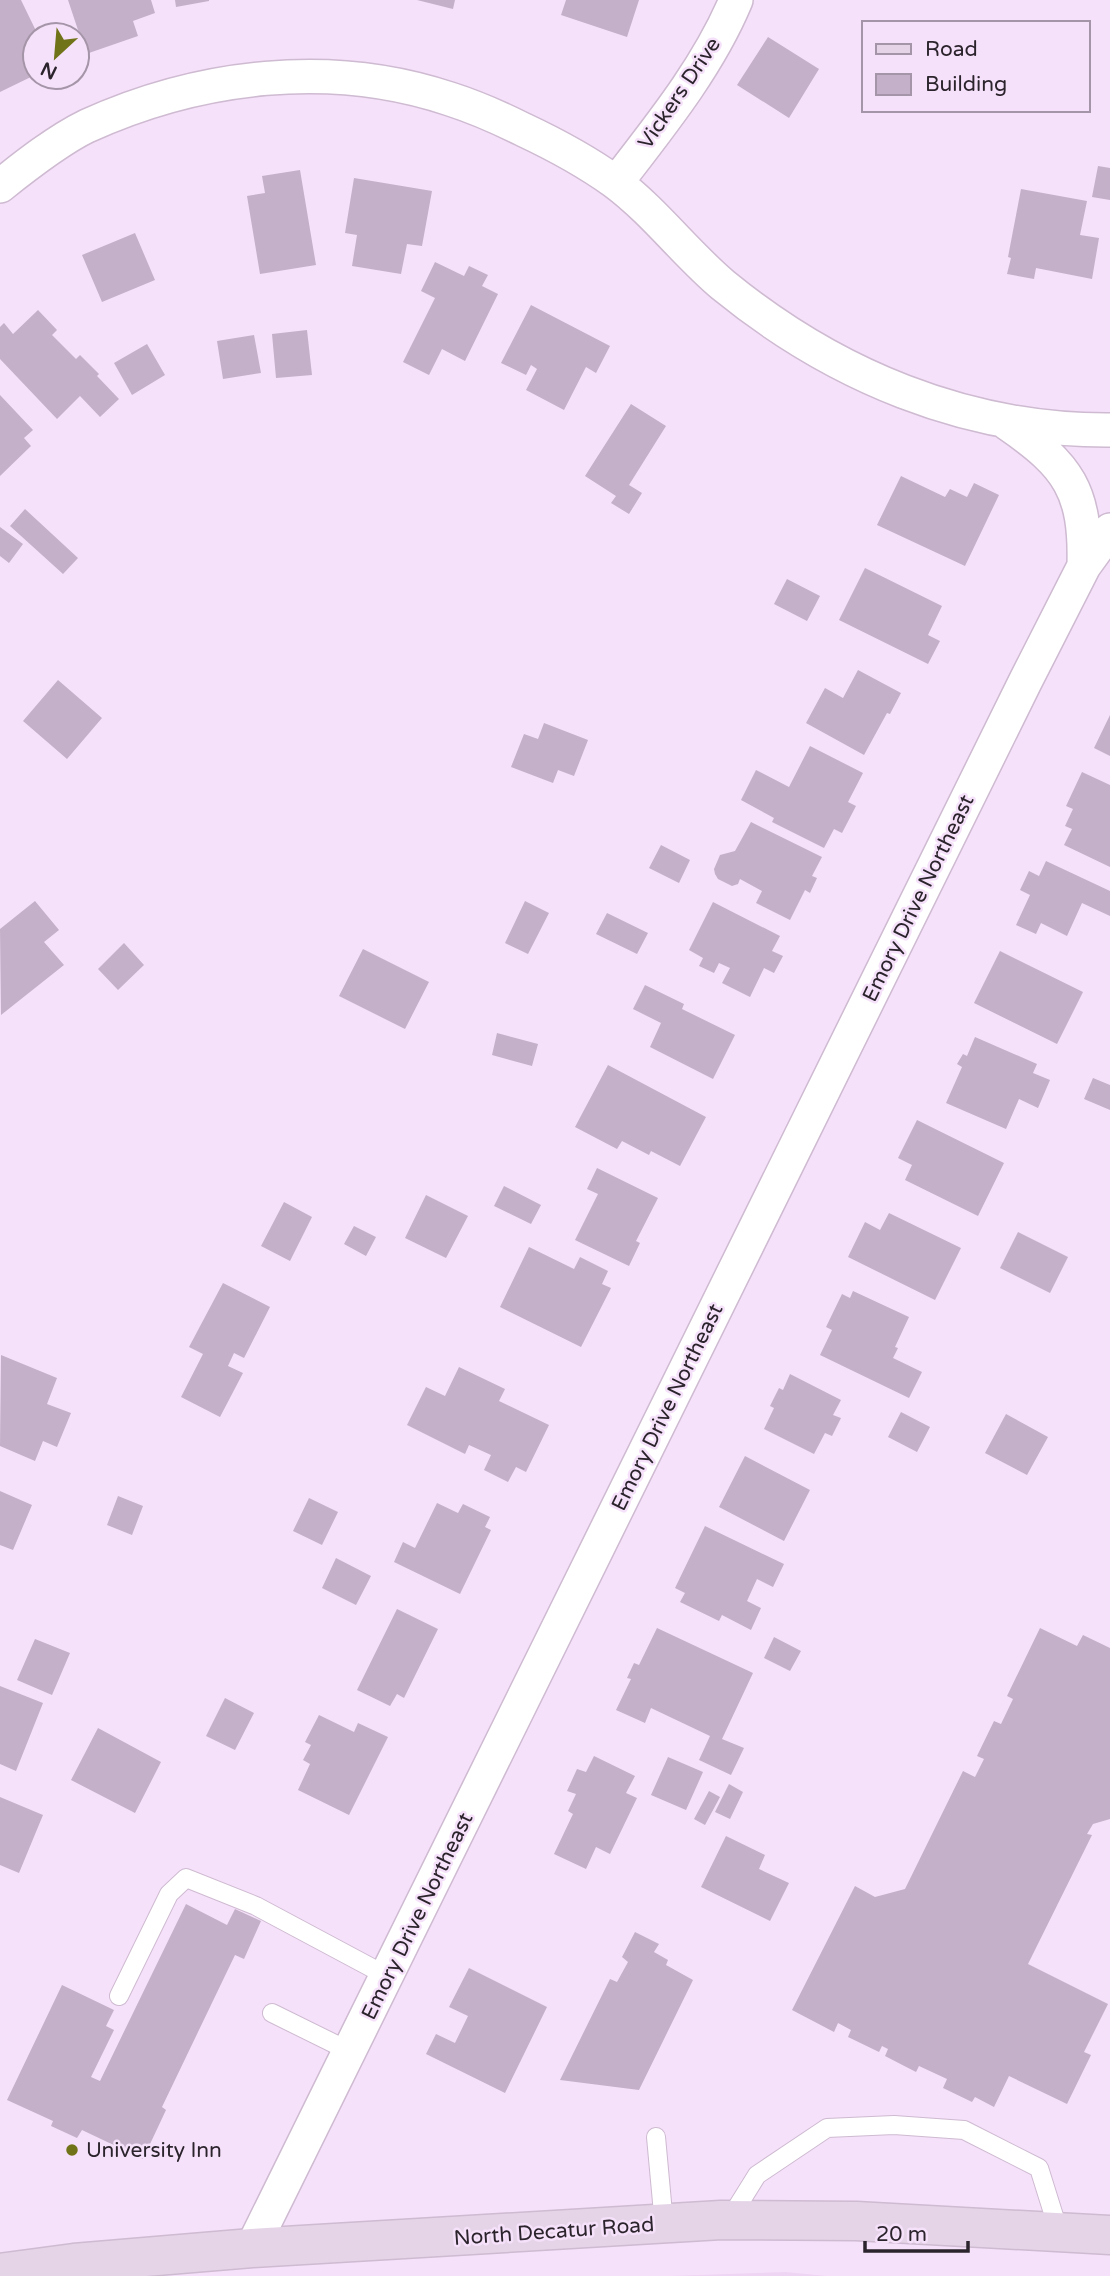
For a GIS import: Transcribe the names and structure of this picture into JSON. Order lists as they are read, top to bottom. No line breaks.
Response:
{"streets":{"main road":["North Decatur Road"],"street":["Vickers Drive","Emory Drive Northeast"]},"crossings":[["Emory Drive Northeast","North Decatur Road"]],"places":["University Inn"],"legend":["Road","Building"],"scale_bar":"20 m","north":"bottom left"}
